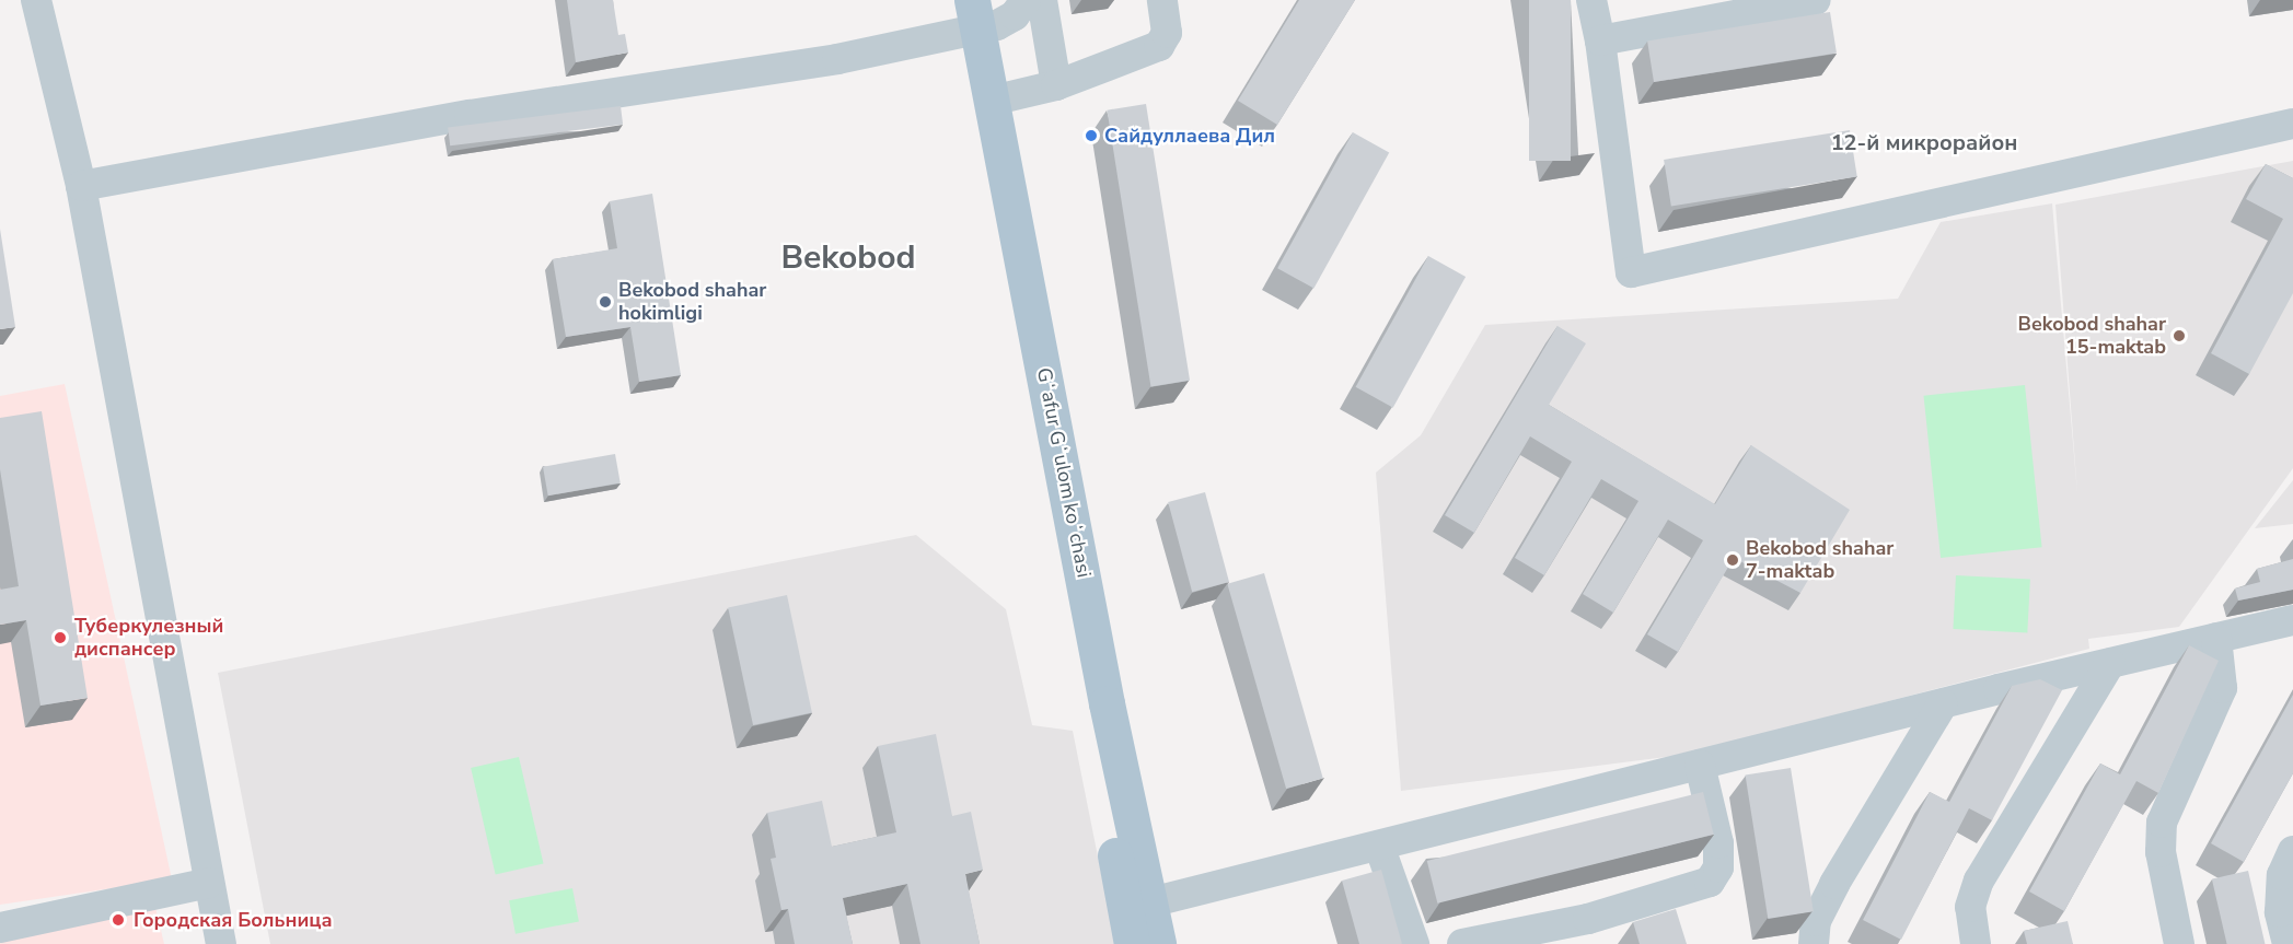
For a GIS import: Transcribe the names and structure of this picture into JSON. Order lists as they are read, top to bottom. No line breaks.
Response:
{"streets":{"main road":["Gʻafur Gʻulom koʻchasi"]},"districts":["12-й микрорайон","Bekobod"],"places":["Сайдуллаева Дил","Bekobod shahar hokimligi","Bekobod shahar 15-maktab","Bekobod shahar 7-maktab","Туберкулезный диспансер","Городская Больница"]}
